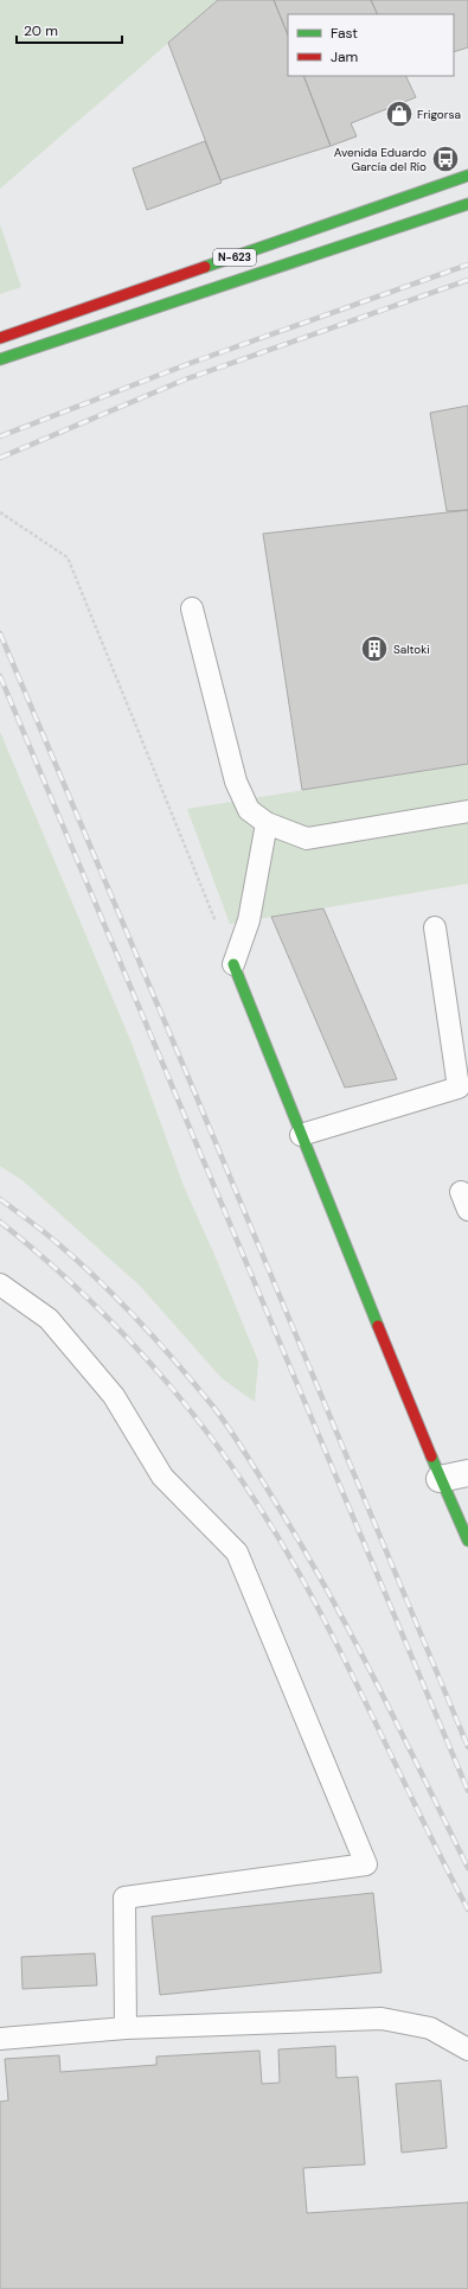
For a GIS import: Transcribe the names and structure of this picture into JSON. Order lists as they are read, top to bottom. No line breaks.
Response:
{"streets":{"main road":["N-623"]},"places":{"shop":["Frigorsa"],"bus stop":["Avenida Eduardo García del Río"],"building":["Saltoki"]},"legend":["Fast","Jam"],"scale_bar":"20 m"}
